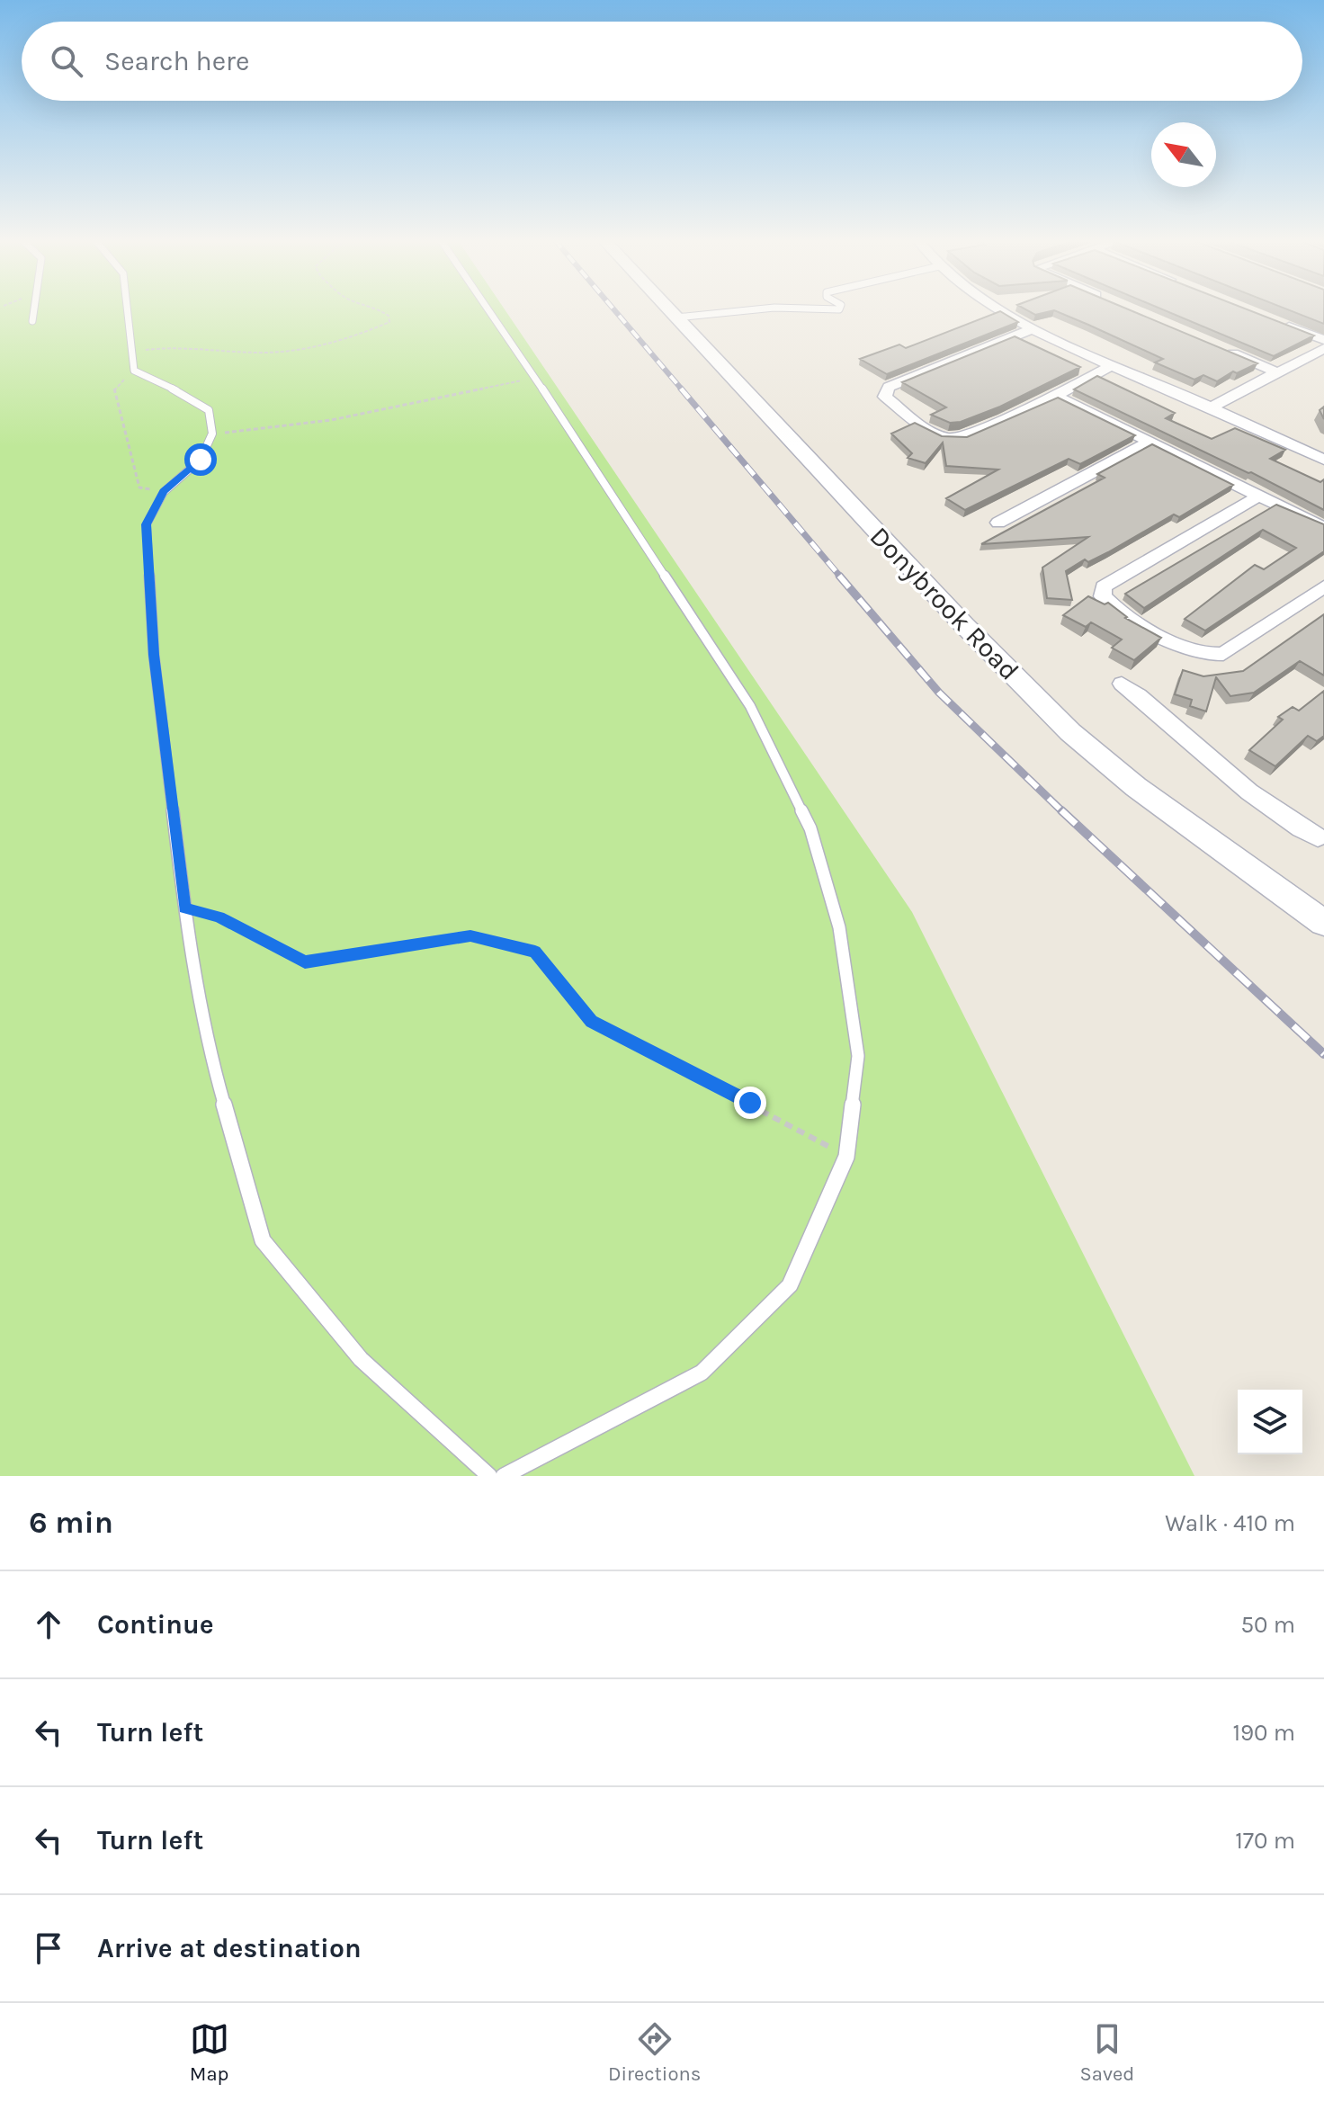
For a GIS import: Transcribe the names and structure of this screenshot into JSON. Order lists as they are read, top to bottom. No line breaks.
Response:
{"streets":{"street":["Donybrook Road"]},"north":"top left","page":{"search":"Search here","heading":["6 min","Walk · 410 m"],"list":[["Continue","50 m"],["Turn left","190 m"],["Turn left","170 m"],"Arrive at destination"],"nav":["Map","Directions","Saved"]}}
